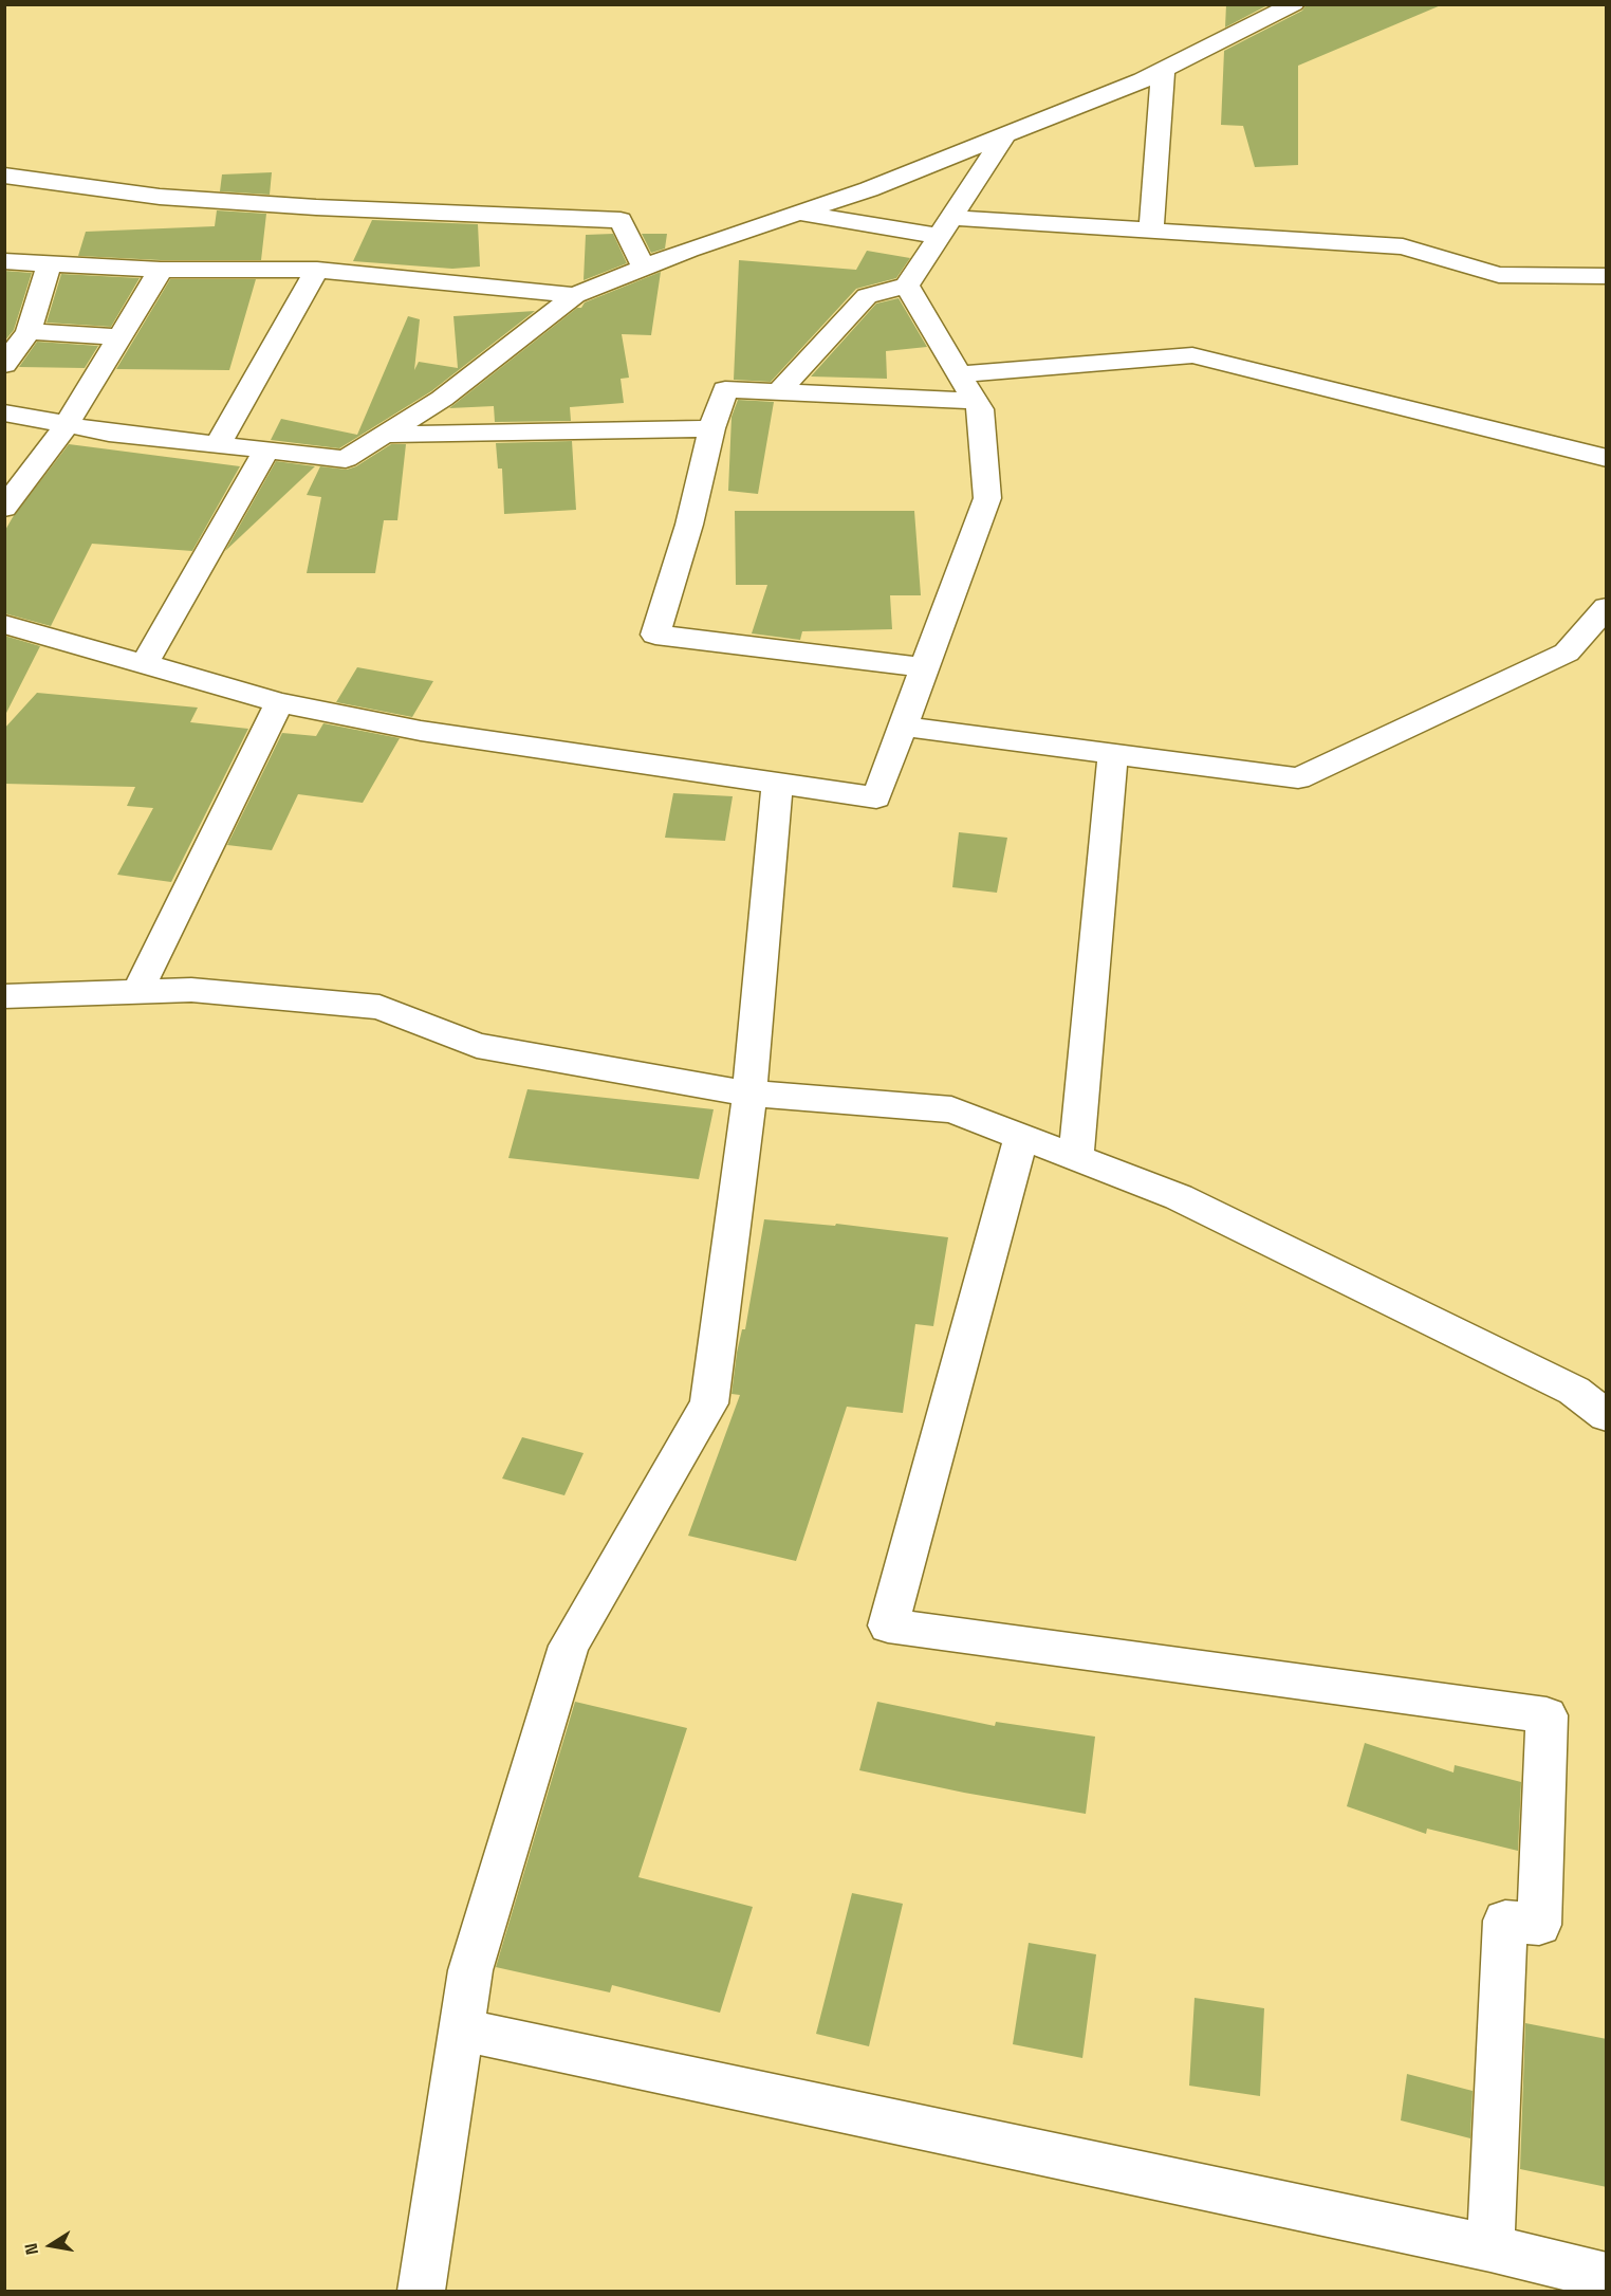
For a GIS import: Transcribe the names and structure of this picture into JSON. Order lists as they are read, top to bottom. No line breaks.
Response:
{"north":"left"}
